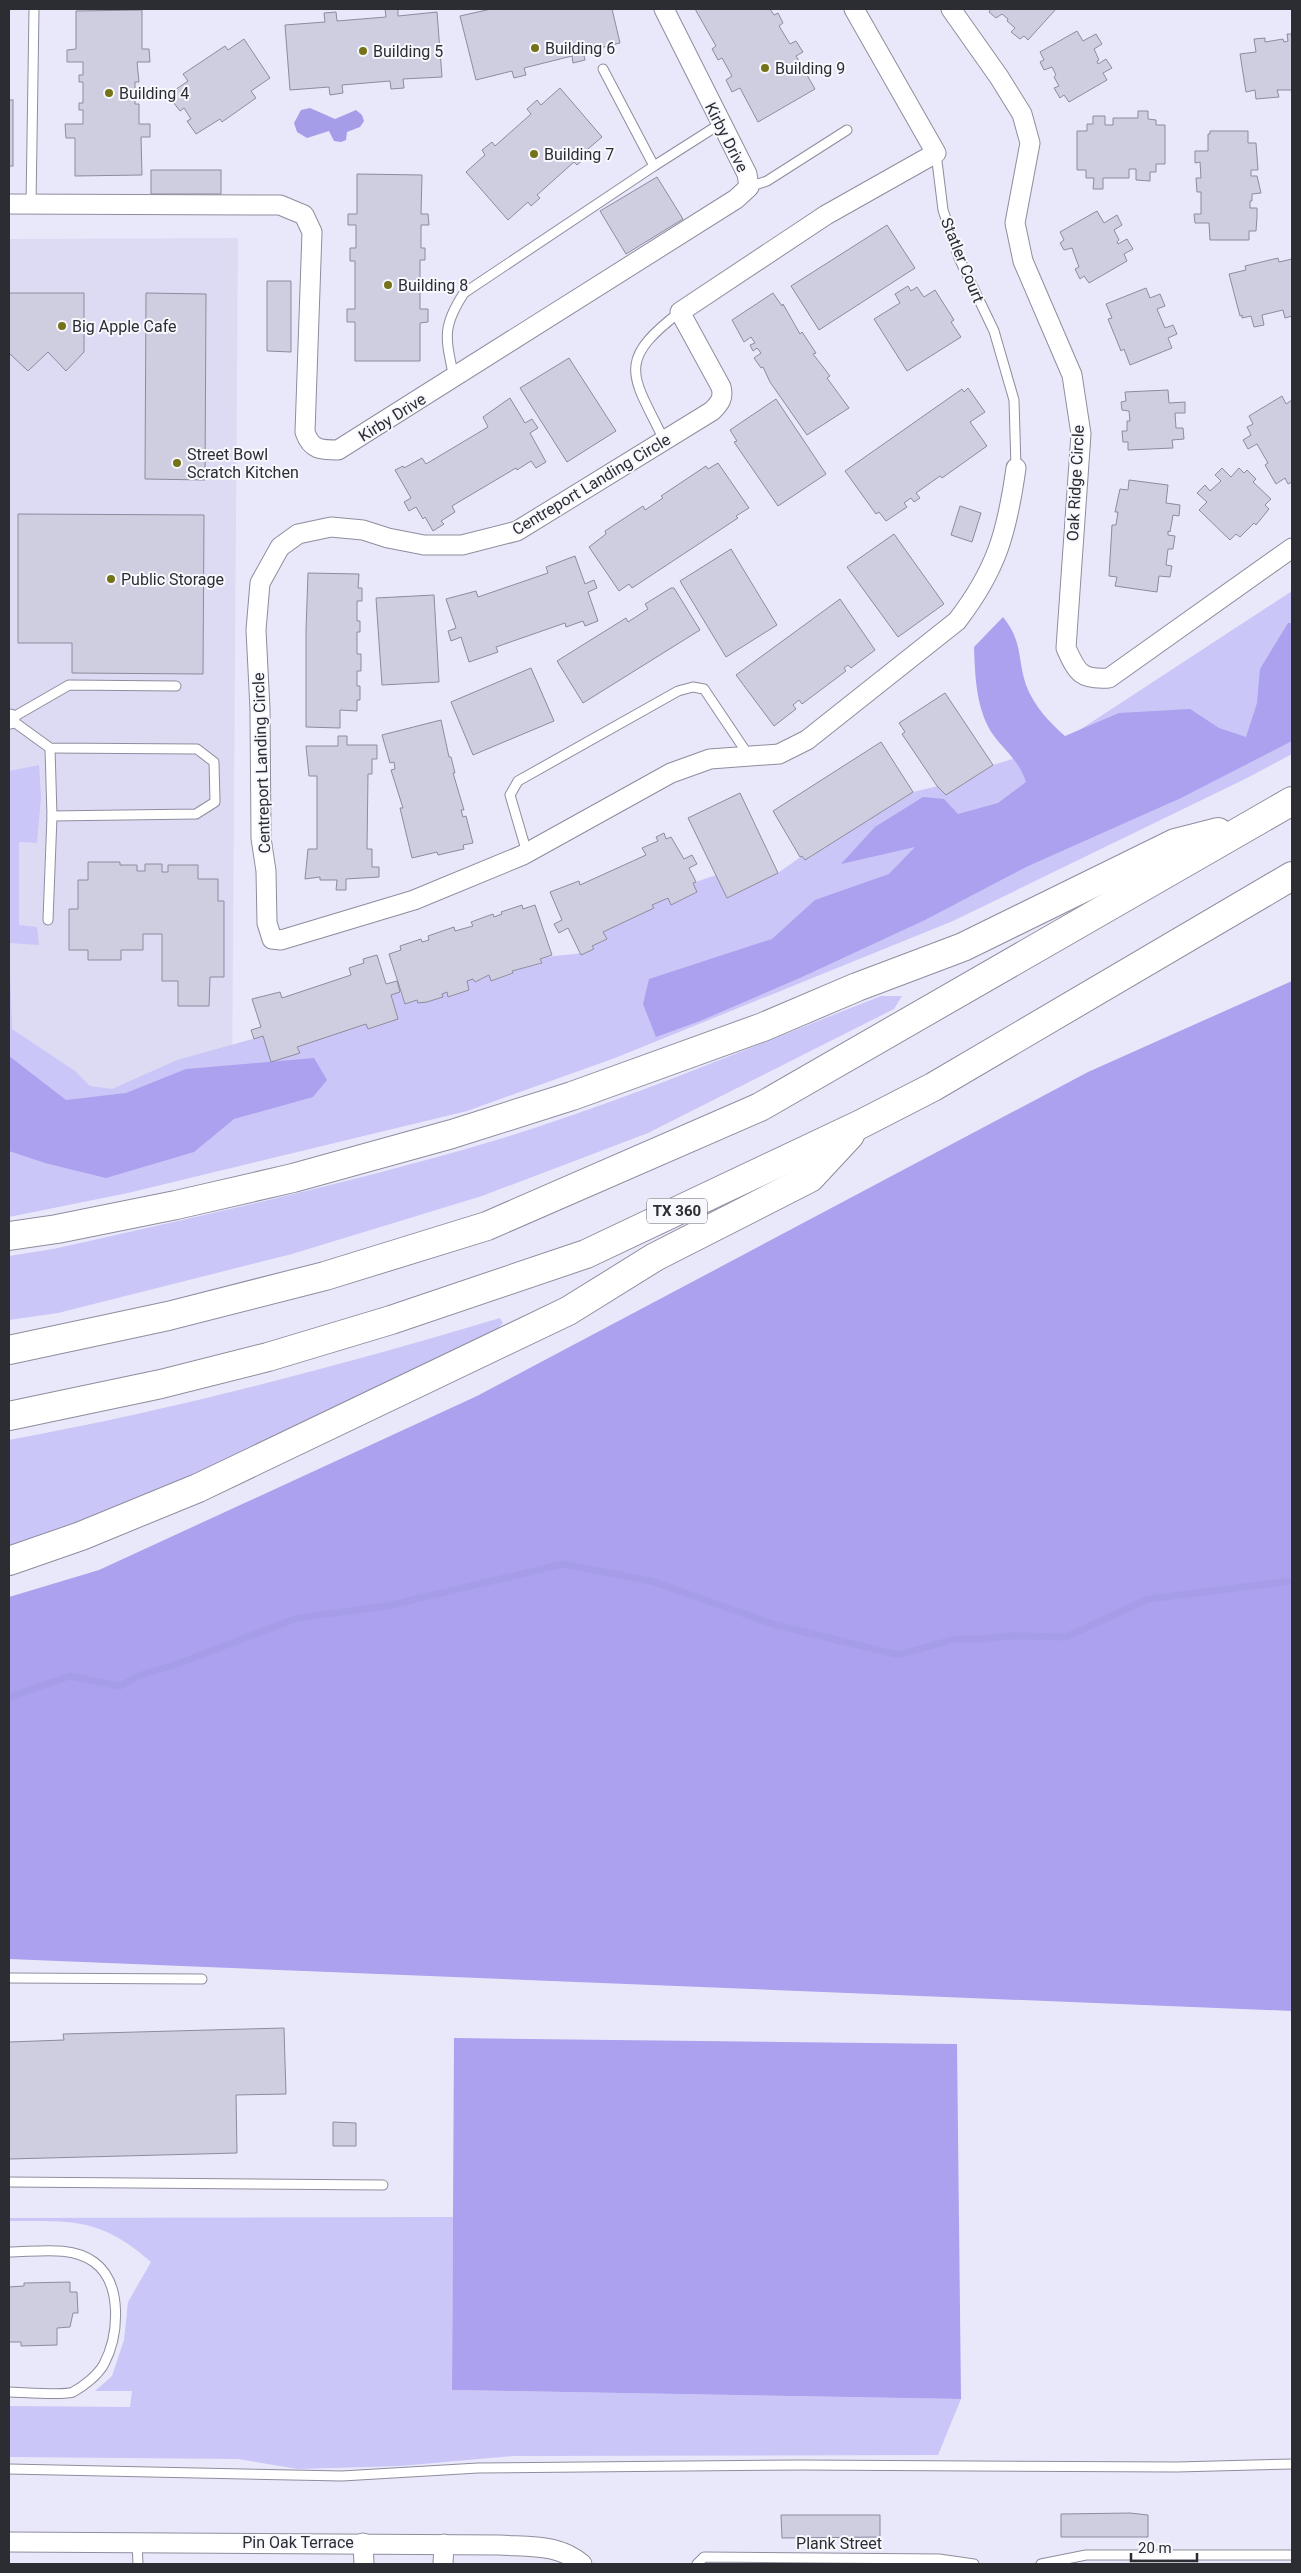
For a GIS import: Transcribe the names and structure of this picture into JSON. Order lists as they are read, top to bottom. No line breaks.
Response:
{"streets":{"highway":["TX 360"],"street":["Kirby Drive","Statler Court","Oak Ridge Circle","Centreport Landing Circle","Pin Oak Terrace"],"lane":["Plank Street"]},"crossings":[["Statler Court","Centreport Landing Circle"]],"places":["Building 6","Building 5","Building 9","Building 4","Building 7","Building 8","Big Apple Cafe","Street Bowl Scratch Kitchen","Public Storage"],"scale_bar":"20 m"}
